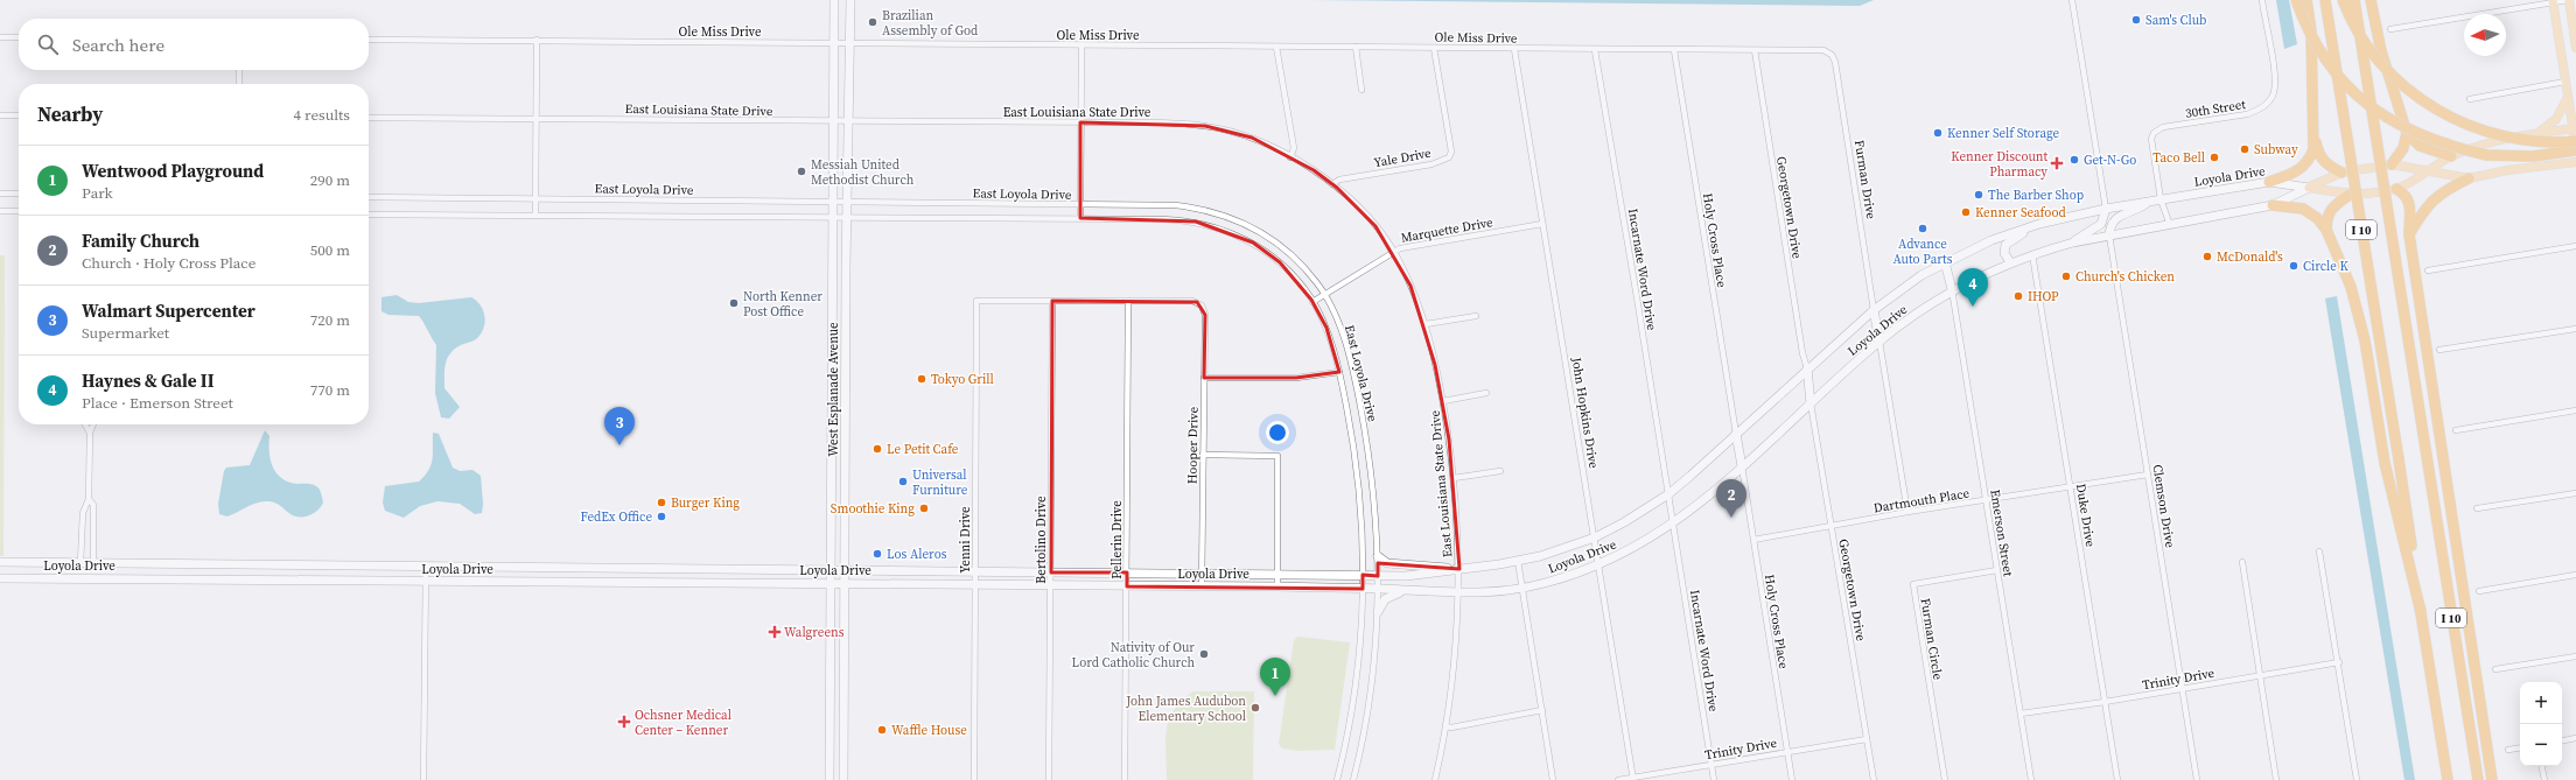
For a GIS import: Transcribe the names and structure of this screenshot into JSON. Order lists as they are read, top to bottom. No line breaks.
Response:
{"streets":{"highway":["I 10"],"main road":["Loyola Drive","West Esplanade Avenue"],"street":["Ole Miss Drive","30th Street","East Louisiana State Drive","Yale Drive","Furman Drive","East Loyola Drive","Georgetown Drive","Marquette Drive","Holy Cross Place","Incarnate Word Drive","John Hopkins Drive","Hooper Drive","Dartmouth Place","Clemson Drive","Duke Drive","Emerson Street","Yenni Drive","Bertolino Drive","Pellerin Drive","Furman Circle","Trinity Drive"]},"crossings":[["Ole Miss Drive","Yale Drive"],["Ole Miss Drive","Furman Drive"],["Ole Miss Drive","Georgetown Drive"],["Ole Miss Drive","Holy Cross Place"],["Ole Miss Drive","Incarnate Word Drive"],["Ole Miss Drive","West Esplanade Avenue"],["Ole Miss Drive","John Hopkins Drive"],["30th Street","Loyola Drive"],["East Louisiana State Drive","Yale Drive"],["East Louisiana State Drive","Loyola Drive"],["East Louisiana State Drive","Marquette Drive"],["East Louisiana State Drive","West Esplanade Avenue"],["Loyola Drive","Furman Drive"],["Loyola Drive","East Loyola Drive"],["Loyola Drive","Georgetown Drive"],["Loyola Drive","Holy Cross Place"],["Loyola Drive","Incarnate Word Drive"],["Loyola Drive","West Esplanade Avenue"],["Loyola Drive","John Hopkins Drive"],["Loyola Drive","Hooper Drive"],["Loyola Drive","Clemson Drive"],["Loyola Drive","Duke Drive"],["Loyola Drive","Emerson Street"],["Loyola Drive","Yenni Drive"],["Loyola Drive","Bertolino Drive"],["Loyola Drive","Pellerin Drive"],["East Loyola Drive","Marquette Drive"],["East Loyola Drive","West Esplanade Avenue"],["Georgetown Drive","Dartmouth Place"],["Georgetown Drive","Trinity Drive"],["Marquette Drive","John Hopkins Drive"],["Holy Cross Place","Dartmouth Place"],["Holy Cross Place","Trinity Drive"],["Incarnate Word Drive","Trinity Drive"],["John Hopkins Drive","Trinity Drive"],["Hooper Drive","Pellerin Drive"],["Dartmouth Place","Clemson Drive"],["Dartmouth Place","Duke Drive"],["Dartmouth Place","Emerson Street"],["Clemson Drive","Trinity Drive"],["Duke Drive","Trinity Drive"],["Emerson Street","Furman Circle"],["Emerson Street","Trinity Drive"],["Yenni Drive","Bertolino Drive"]],"places":{"other":["Sam's Club","Brazilian Assembly of God","Kenner Self Storage","Subway","Taco Bell","Get-N-Go","Messiah United Methodist Church","The Barber Shop","Kenner Seafood","Advance Auto Parts","McDonald's","Circle K","Church's Chicken","IHOP","North Kenner Post Office","Tokyo Grill","Le Petit Cafe","Universal Furniture","Burger King","Smoothie King","FedEx Office","Los Aleros","Nativity of Our Lord Catholic Church","John James Audubon Elementary School","Waffle House"],"health":["Kenner Discount Pharmacy","Walgreens","Ochsner Medical Center – Kenner"]},"north":"left","page":{"search":"Search here","heading":["Nearby","4 results"],"list":[{"mark":"1","name":"Wentwood Playground","note":"Park","value":"290 m"},{"mark":"2","name":"Family Church","note":"Church · Holy Cross Place","value":"500 m"},{"mark":"3","name":"Walmart Supercenter","note":"Supermarket","value":"720 m"},{"mark":"4","name":"Haynes & Gale II","note":"Place · Emerson Street","value":"770 m"}],"pins":["4","3","2","1"],"map_buttons":["+","−"]}}
